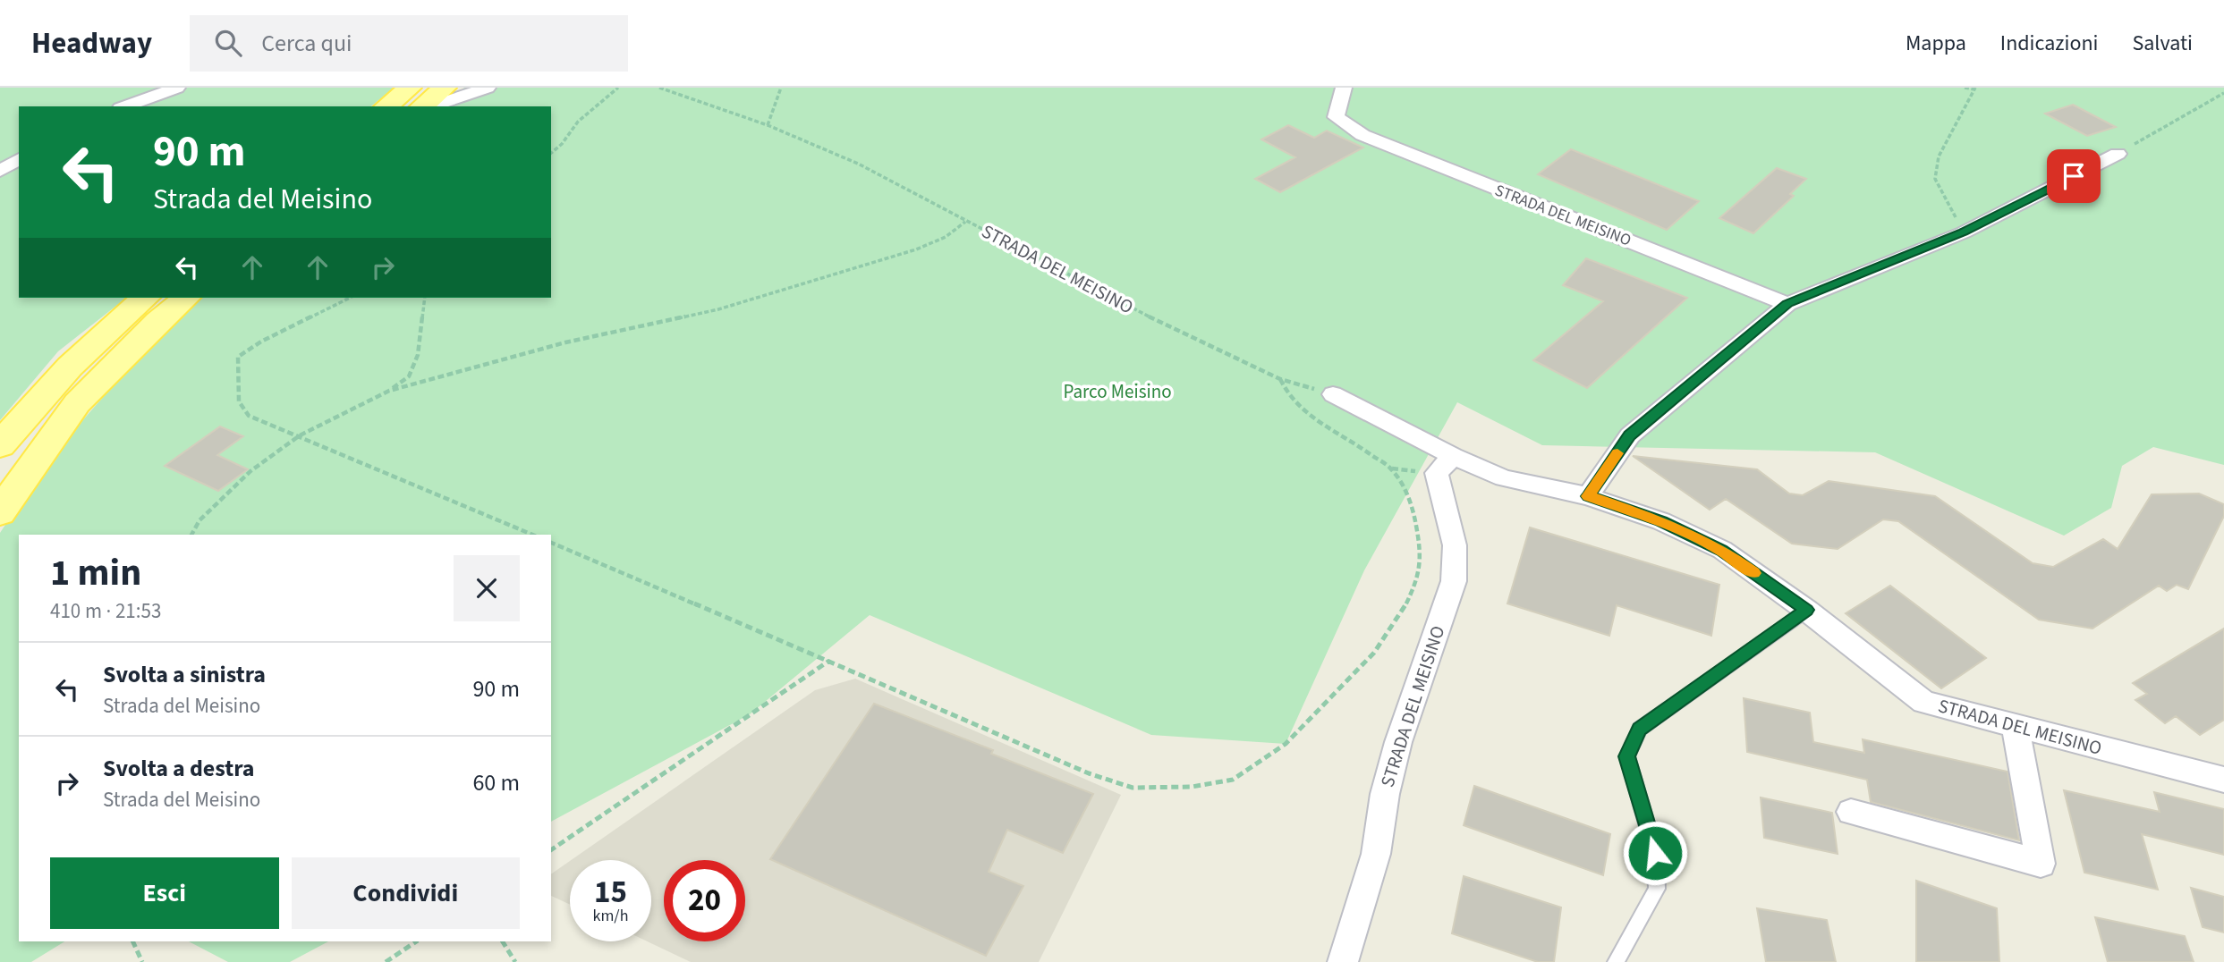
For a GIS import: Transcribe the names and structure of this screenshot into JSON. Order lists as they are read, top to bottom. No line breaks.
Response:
{"streets":{"street":["STRADA DEL MEISINO"]},"parks":["Parco Meisino"],"page":{"header":"Headway","search":"Cerca qui","nav":["Mappa","Indicazioni","Salvati"],"turn":["90 m","Strada del Meisino"],"heading":["1 min","410 m · 21:53"],"list":[{"name":"Svolta a sinistra","note":"Strada del Meisino","value":"90 m"},{"name":"Svolta a destra","note":"Strada del Meisino","value":"60 m"}],"buttons":["Esci","Condividi"],"speed":"15 km/h","limit":"20"}}
